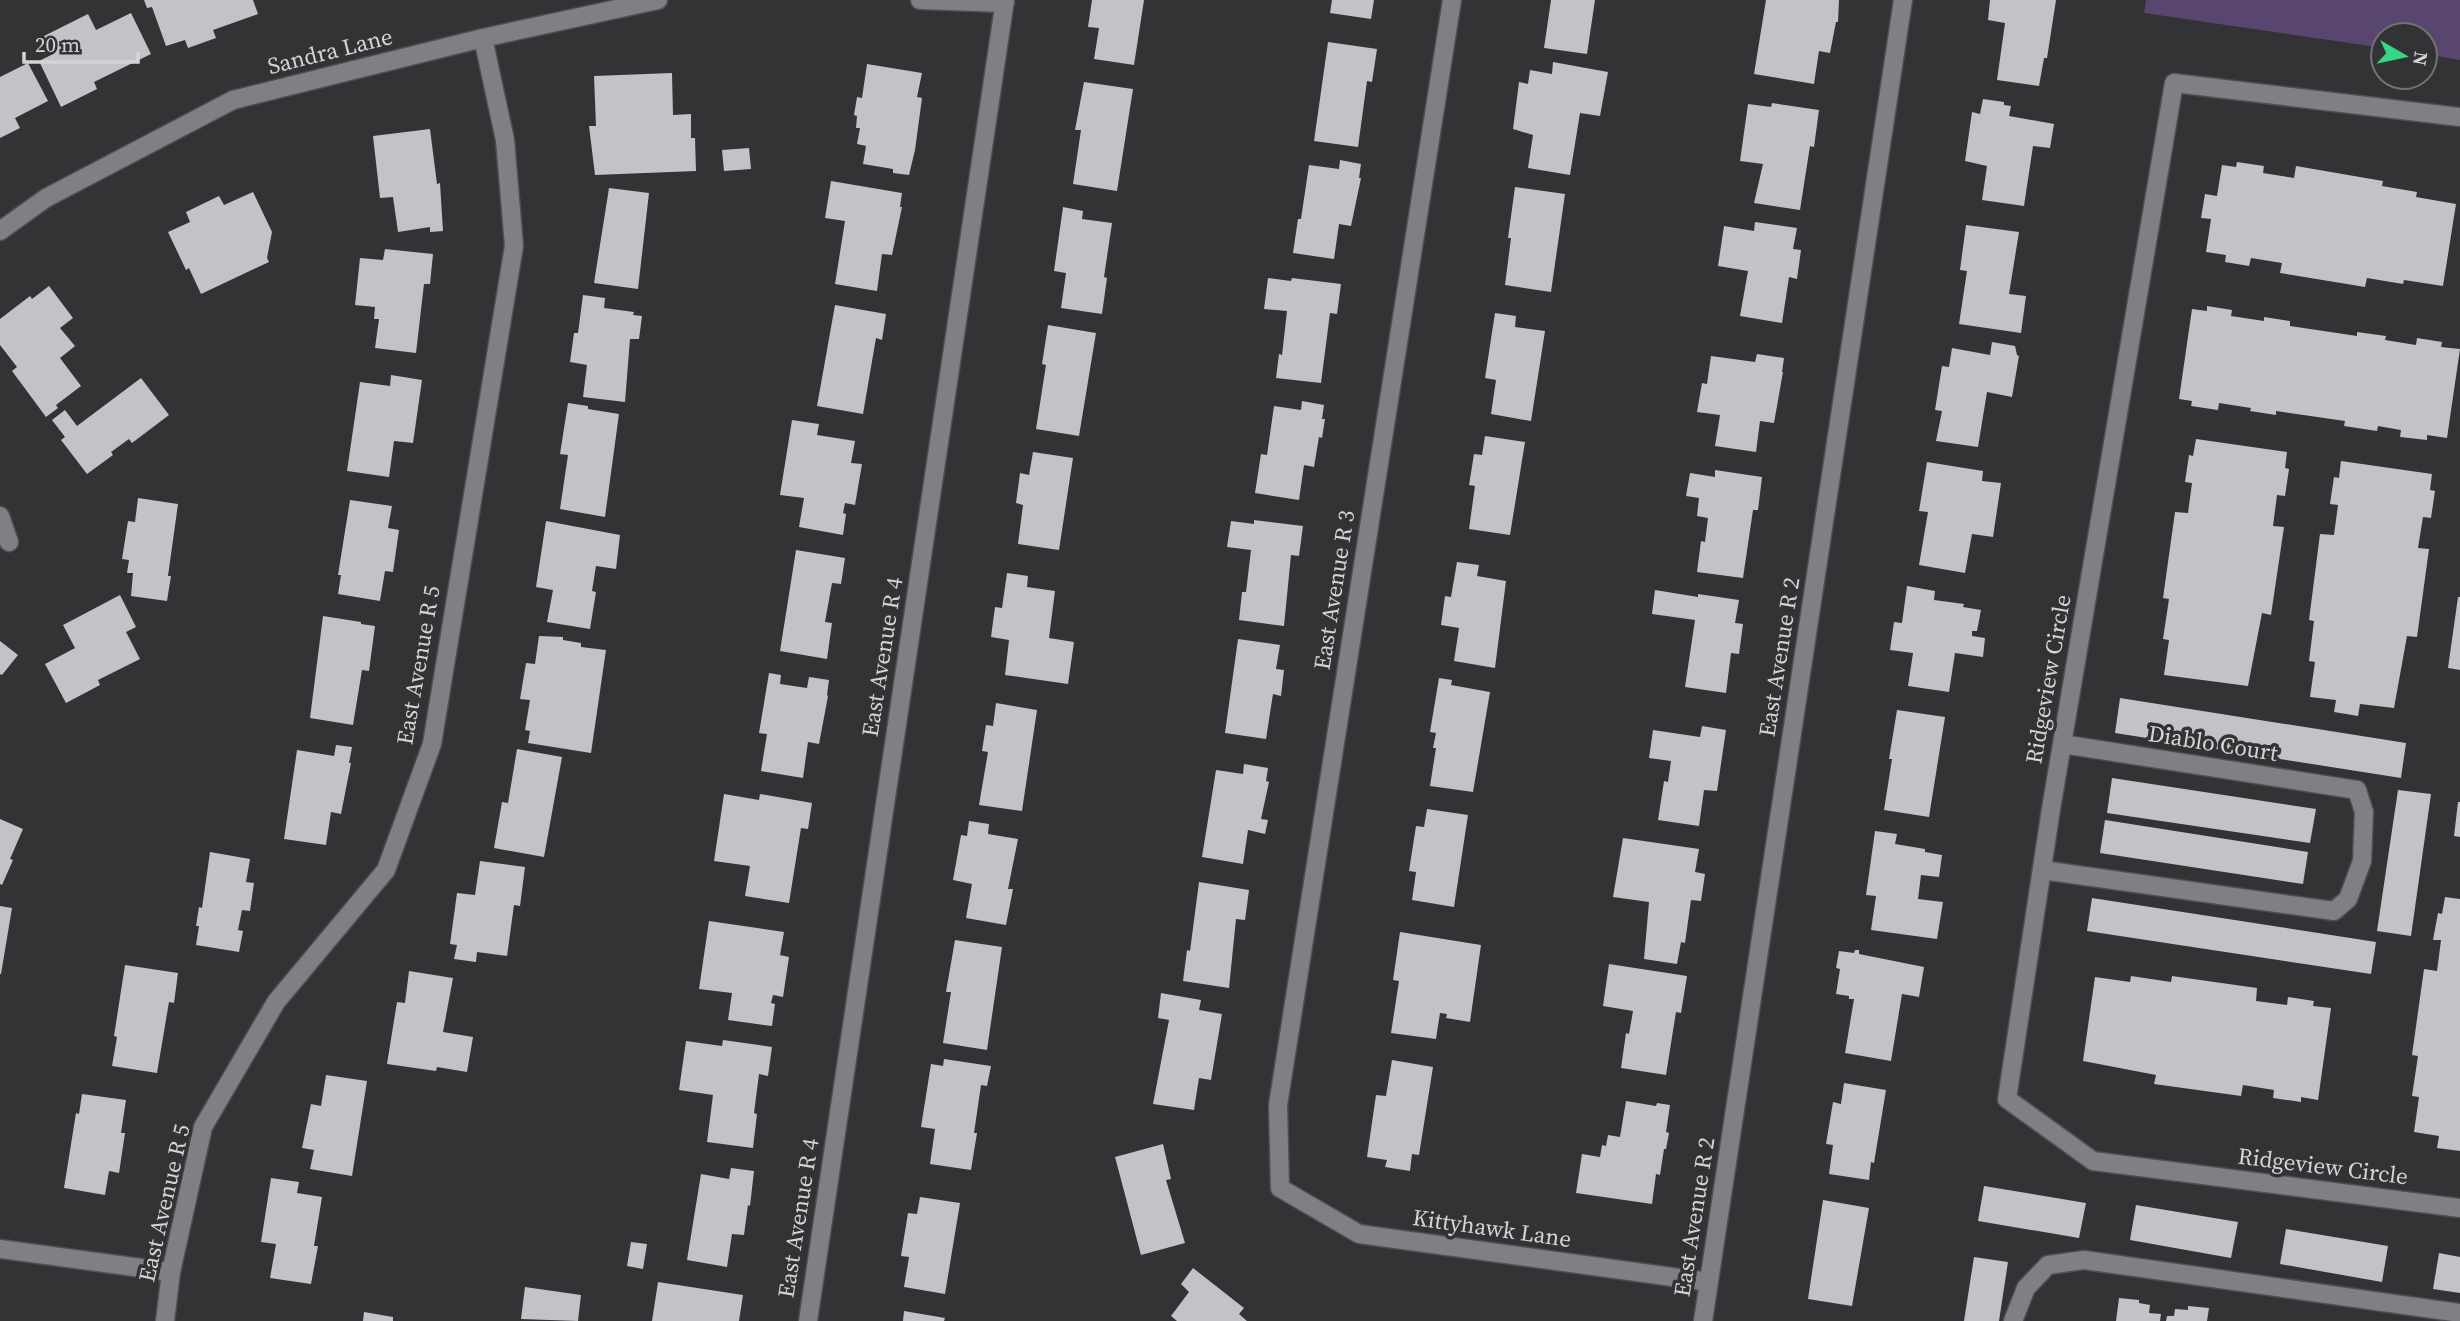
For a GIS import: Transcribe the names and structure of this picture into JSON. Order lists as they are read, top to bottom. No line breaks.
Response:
{"streets":{"street":["Sandra Lane","East Avenue R 3","East Avenue R 4","East Avenue R 2","East Avenue R 5","Ridgeview Circle","Diablo Court","Kittyhawk Lane"]},"crossings":[["Sandra Lane","East Avenue R 5"],["East Avenue R 3","Kittyhawk Lane"],["East Avenue R 2","Kittyhawk Lane"],["Ridgeview Circle","Diablo Court"]],"scale_bar":"20 m","north":"right"}
